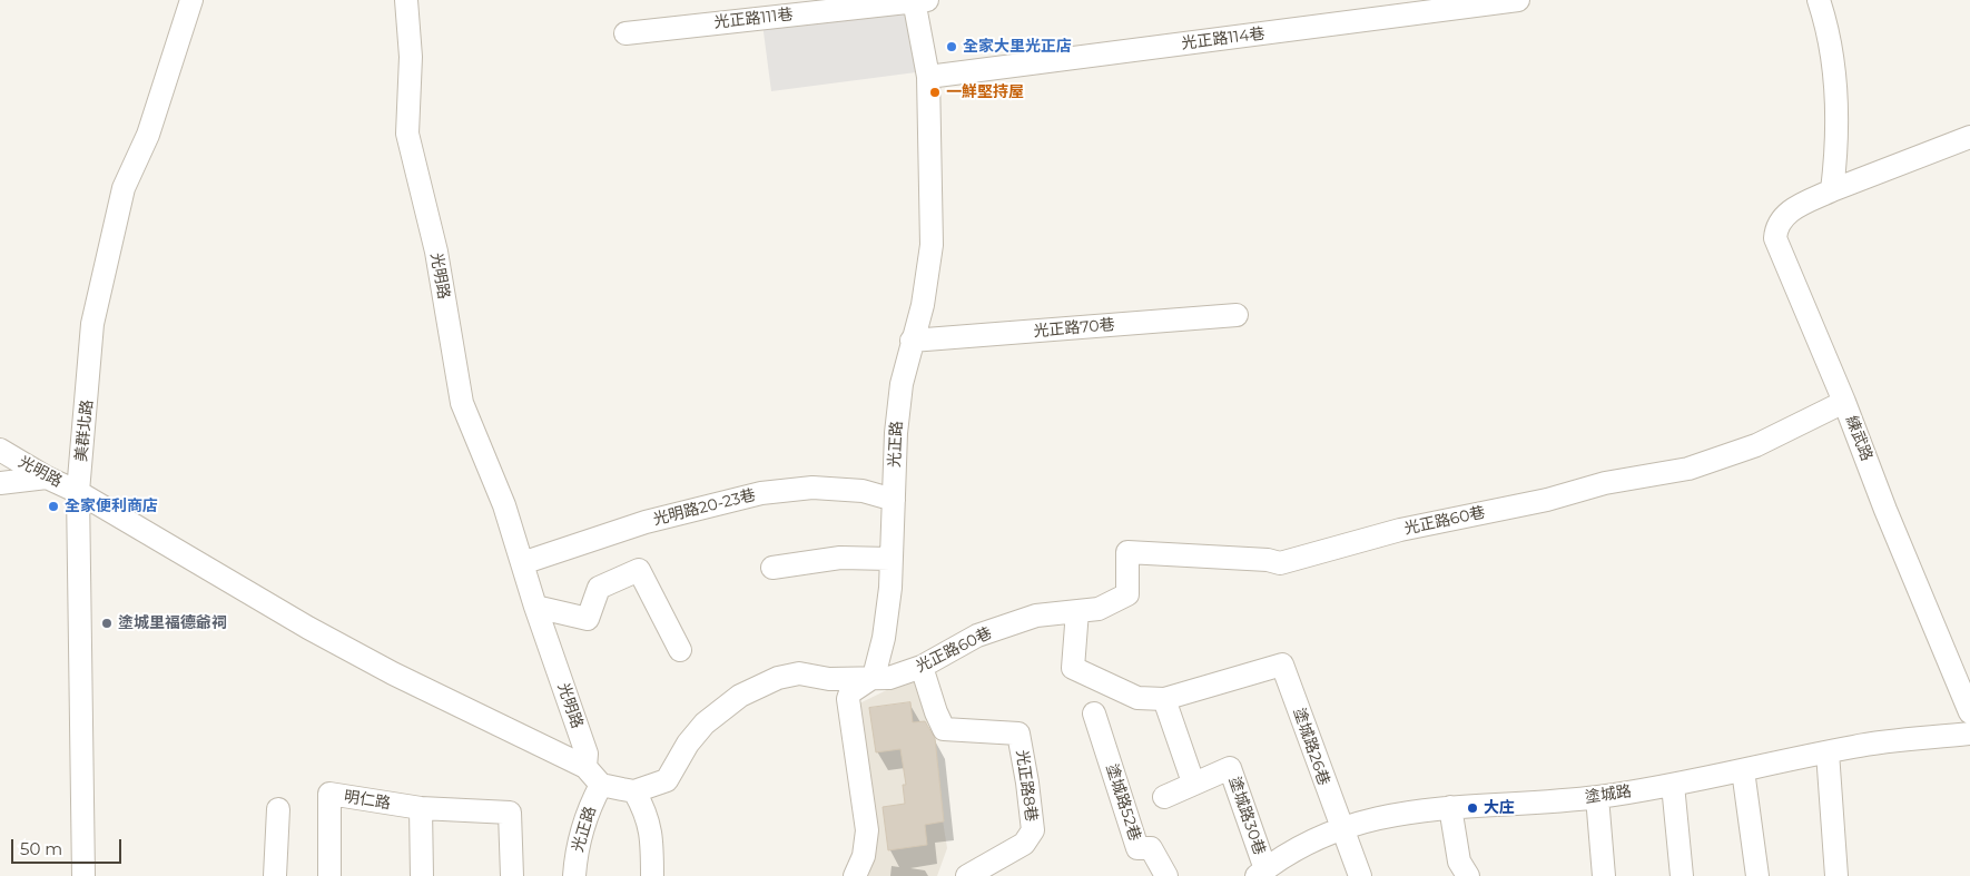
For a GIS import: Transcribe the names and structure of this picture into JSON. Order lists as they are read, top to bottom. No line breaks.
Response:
{"streets":{"street":["光正路111巷","光正路114巷","光明路","光正路70巷","美群北路","練武路","光正路","光明路20-23巷","光正路60巷","塗城路26巷","光正路8巷","塗城路","明仁路","塗城路52巷","塗城路30巷"]},"crossings":[["光正路111巷","光正路"],["光正路114巷","光正路"],["光明路","美群北路"],["光明路","光明路20-23巷"],["光正路70巷","光正路"],["練武路","光正路60巷"],["光正路","光明路20-23巷"],["光正路","光正路60巷"],["光正路60巷","光正路8巷"],["塗城路26巷","塗城路"],["塗城路","塗城路30巷"]],"places":["全家大里光正店","一鮮堅持屋","全家便利商店","塗城里福德爺祠","大庄"],"scale_bar":"50 m"}
